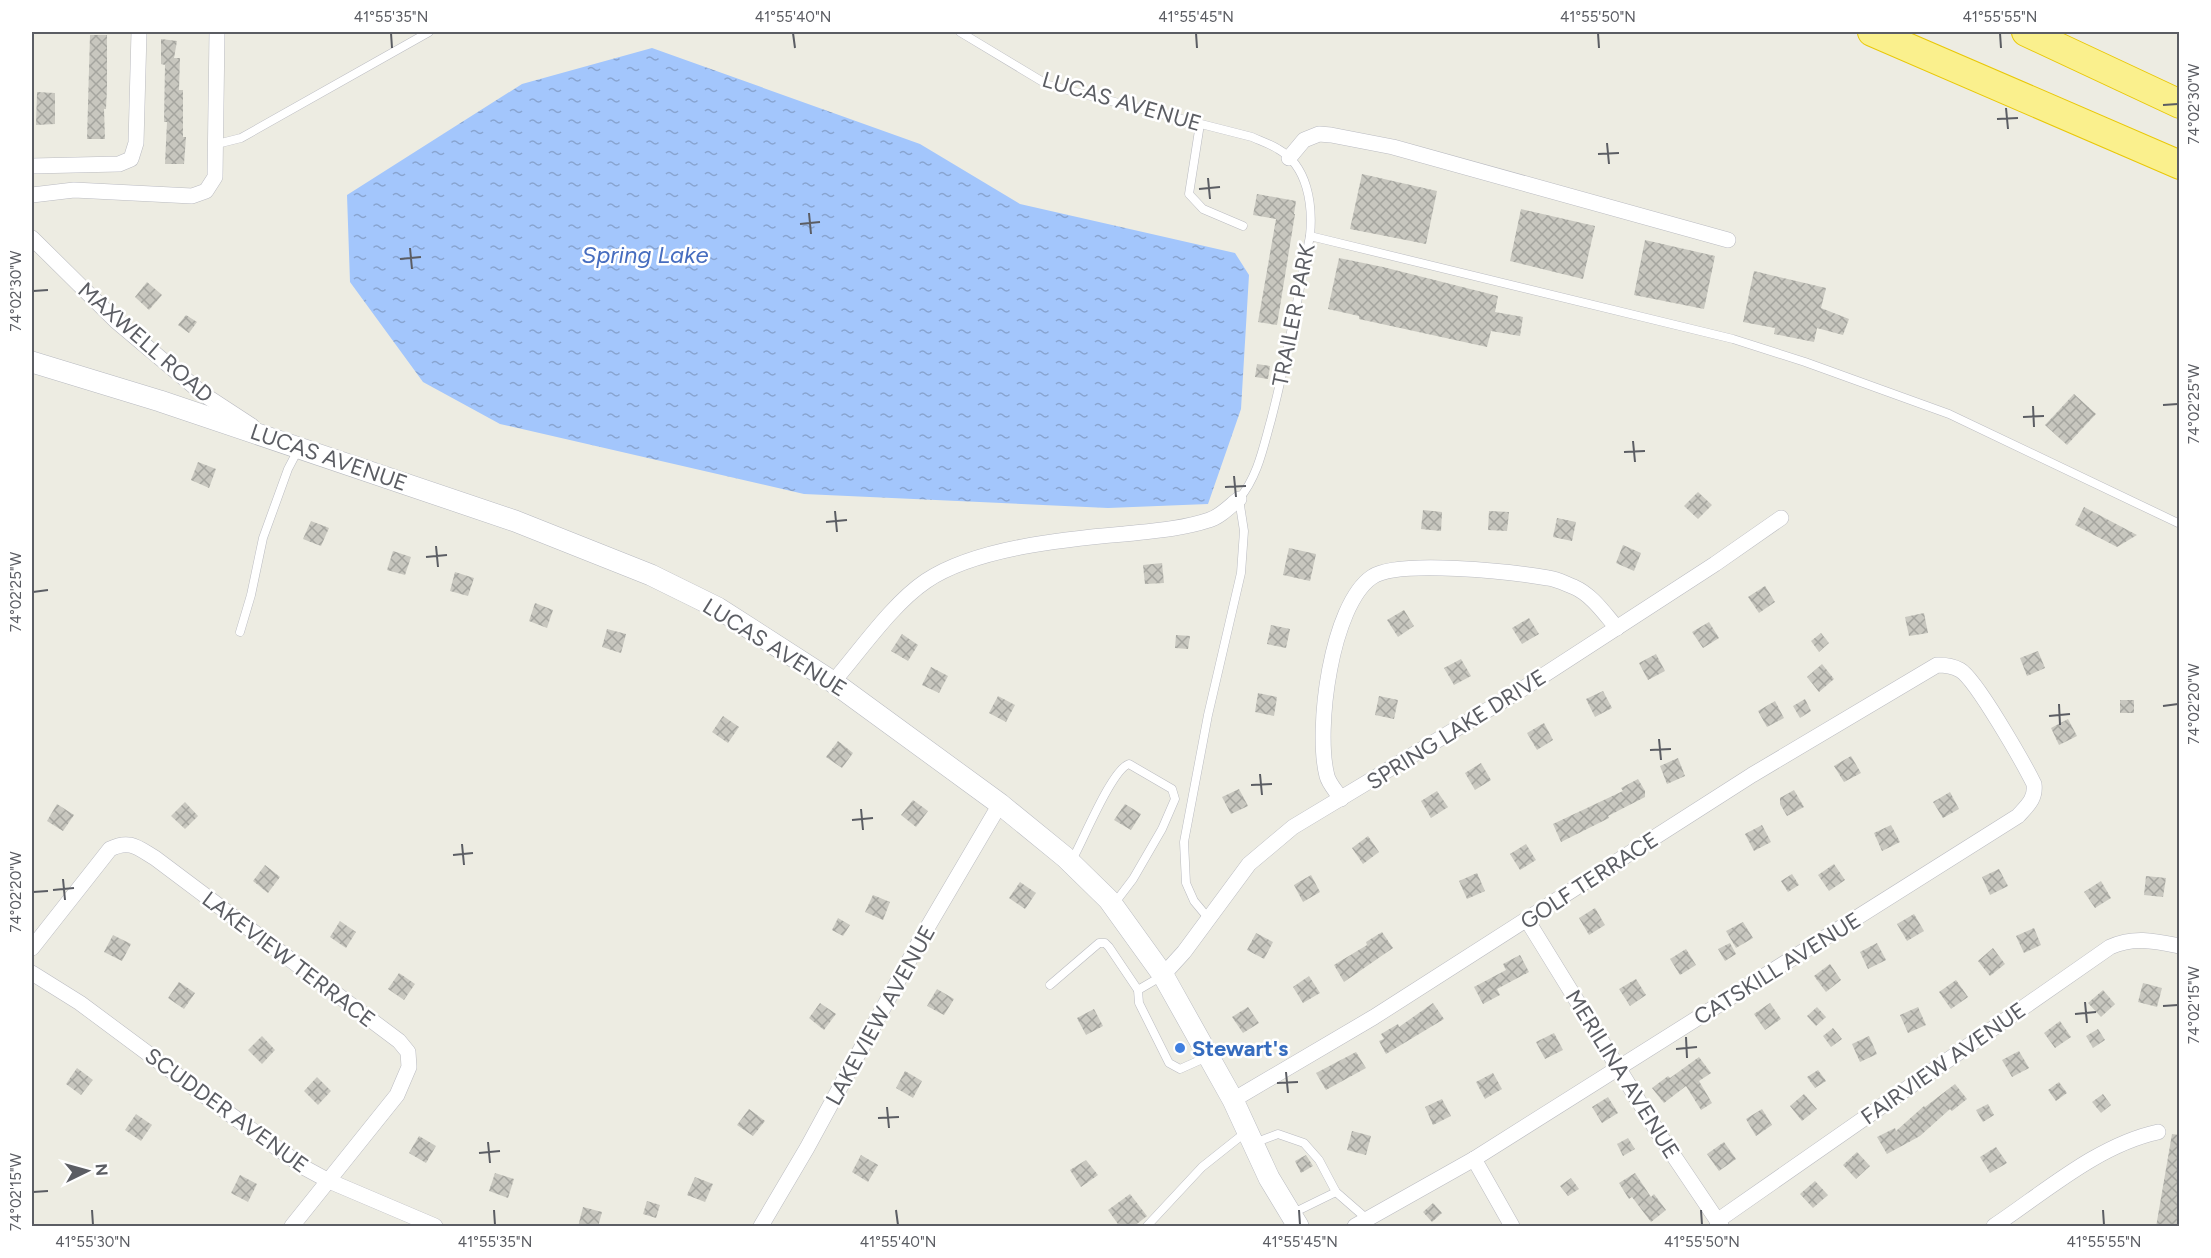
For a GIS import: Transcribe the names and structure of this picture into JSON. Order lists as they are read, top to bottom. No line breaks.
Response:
{"streets":{"street":["LUCAS AVENUE","MAXWELL ROAD","SPRING LAKE DRIVE","GOLF TERRACE","LAKEVIEW TERRACE","CATSKILL AVENUE","LAKEVIEW AVENUE","FAIRVIEW AVENUE","MERILINA AVENUE","SCUDDER AVENUE"],"lane":["TRAILER PARK"]},"crossings":[["LUCAS AVENUE","TRAILER PARK"],["LUCAS AVENUE","MAXWELL ROAD"],["LUCAS AVENUE","SPRING LAKE DRIVE"],["LUCAS AVENUE","GOLF TERRACE"],["LUCAS AVENUE","LAKEVIEW AVENUE"],["GOLF TERRACE","CATSKILL AVENUE"],["GOLF TERRACE","MERILINA AVENUE"],["LAKEVIEW TERRACE","SCUDDER AVENUE"],["CATSKILL AVENUE","MERILINA AVENUE"],["FAIRVIEW AVENUE","MERILINA AVENUE"]],"water":["Spring Lake"],"places":["Stewart's"],"north":"right","coordinates":["41°55'35\"N","41°55'40\"N","41°55'45\"N","41°55'50\"N","41°55'55\"N","74°02'30\"W","74°02'25\"W","74°02'20\"W","74°02'15\"W","41°55'30\"N"]}
